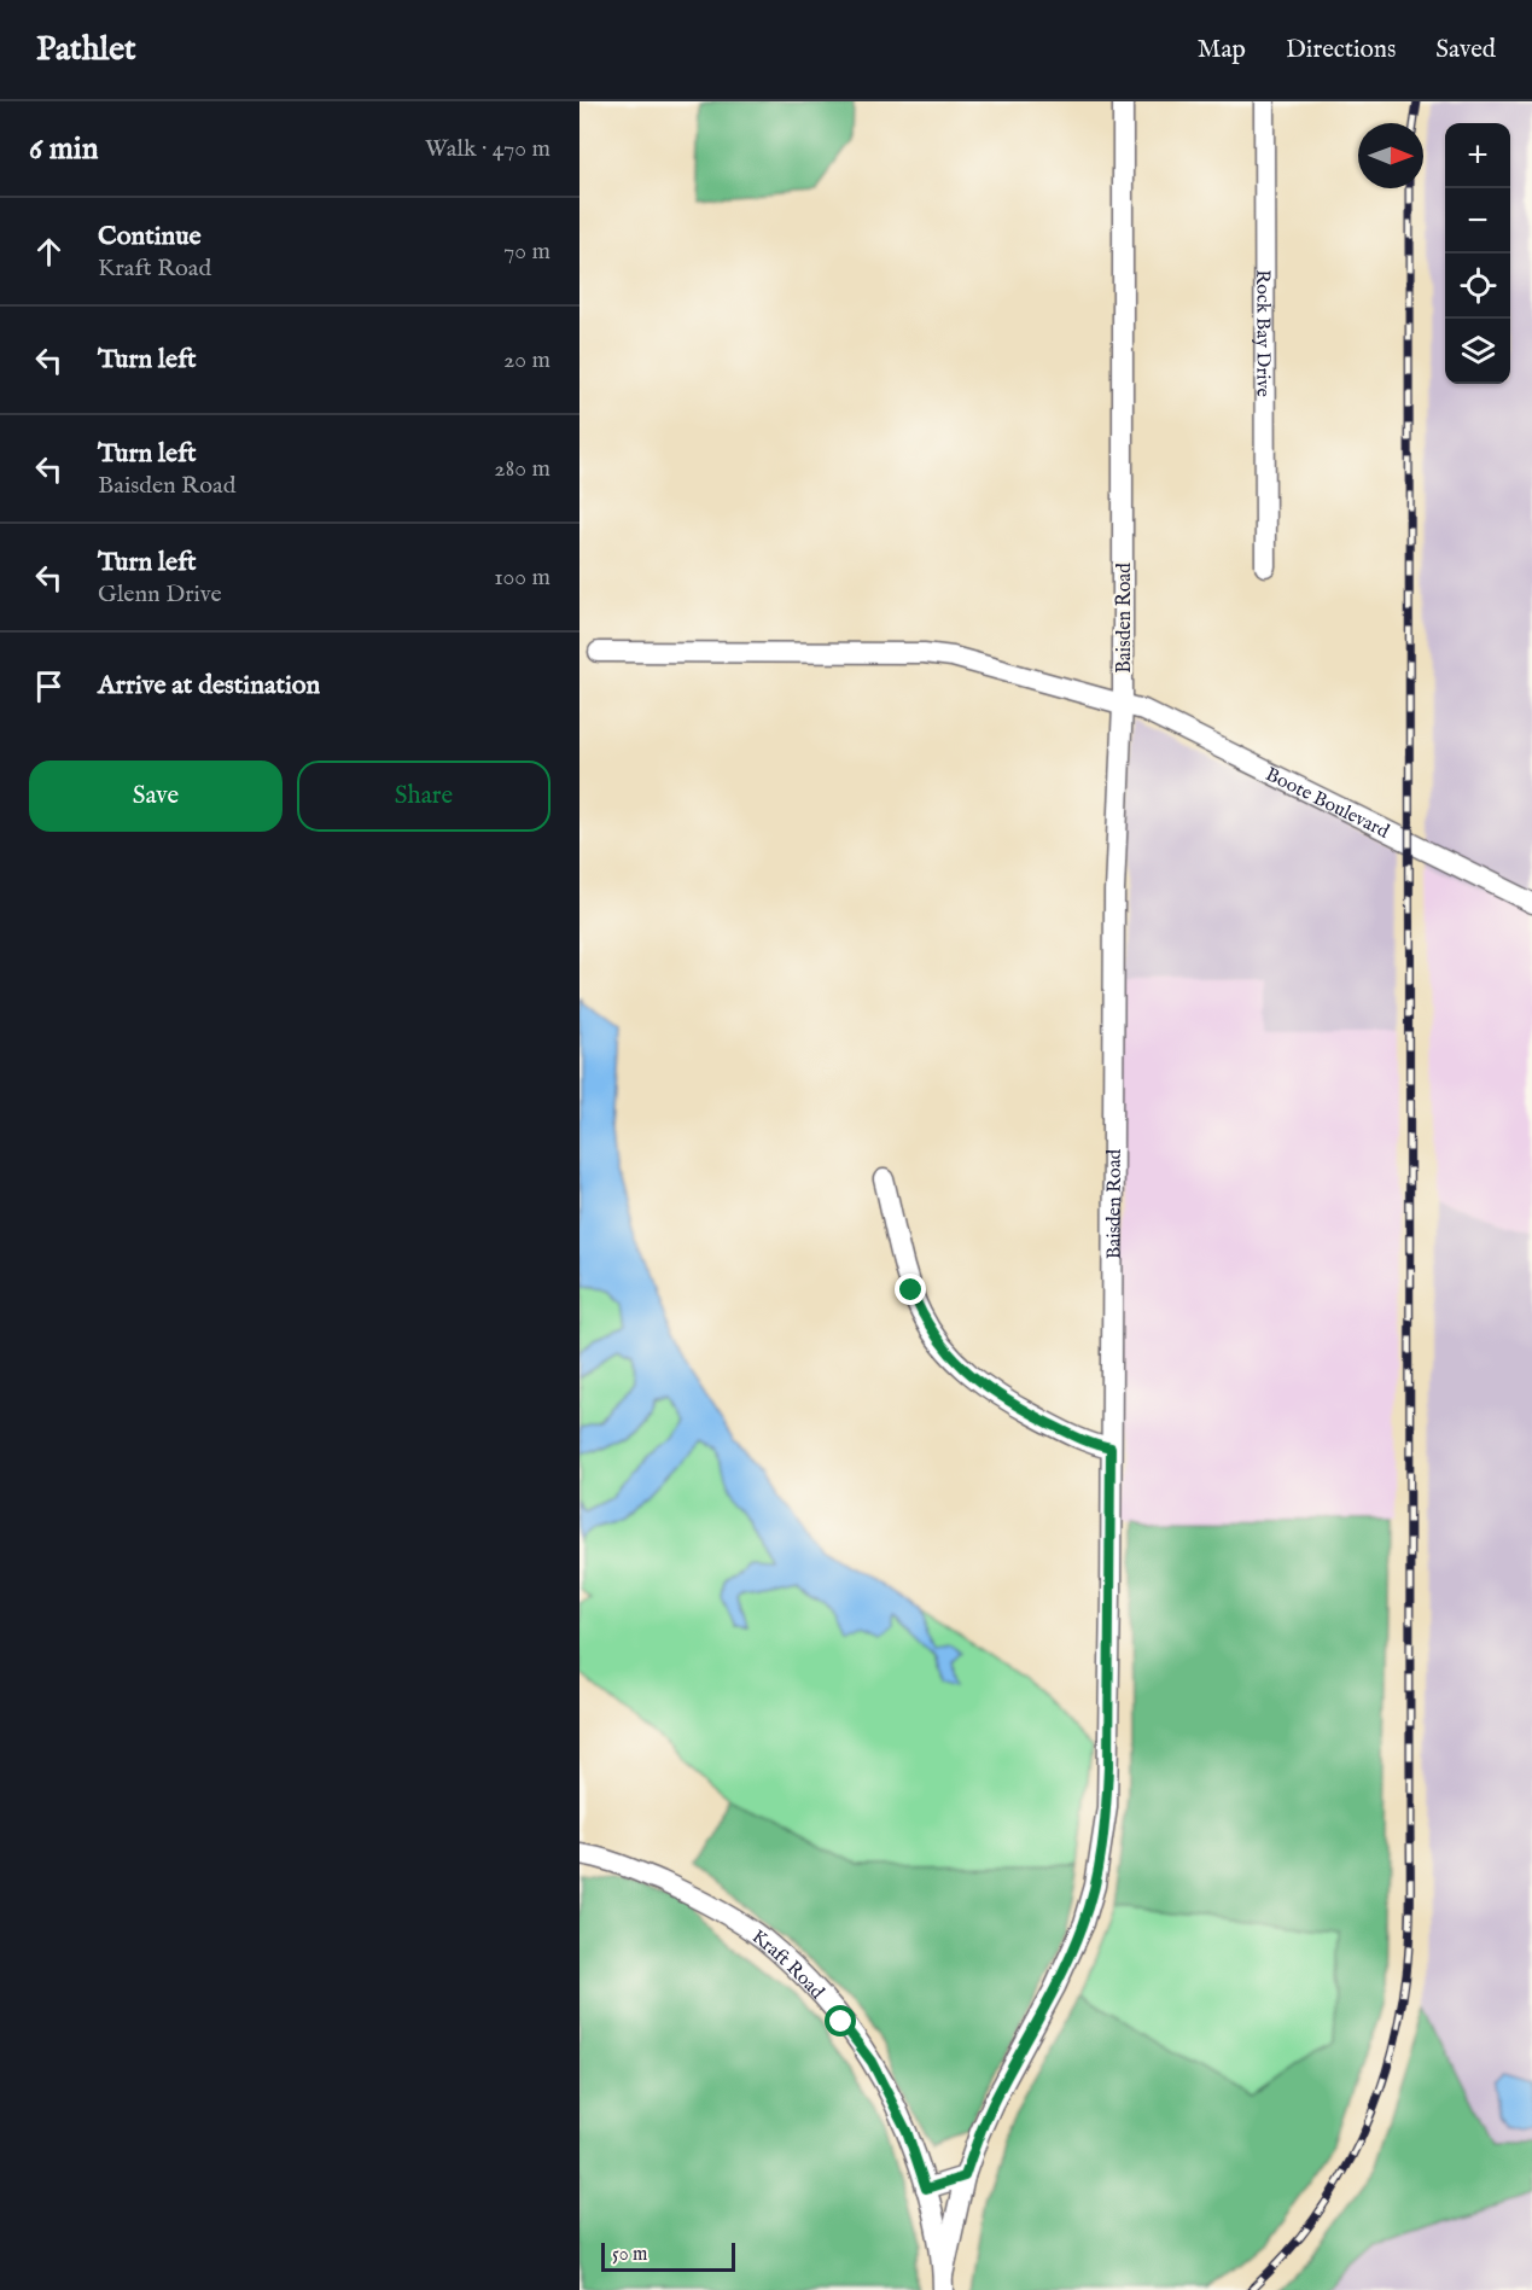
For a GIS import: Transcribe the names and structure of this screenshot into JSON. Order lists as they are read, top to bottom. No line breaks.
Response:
{"streets":{"street":["Rock Bay Drive","Baisden Road","Boote Boulevard","Kraft Road"]},"crossings":[["Baisden Road","Boote Boulevard"],["Baisden Road","Kraft Road"]],"scale_bar":"50 m","north":"right","page":{"header":"Pathlet","nav":["Map","Directions","Saved"],"heading":["6 min","Walk · 470 m"],"map_buttons":["+","−"],"list":[["Continue","Kraft Road","70 m"],["Turn left","20 m"],["Turn left","Baisden Road","280 m"],["Turn left","Glenn Drive","100 m"],"Arrive at destination"],"buttons":["Save","Share"],"scale":"50 m"}}
